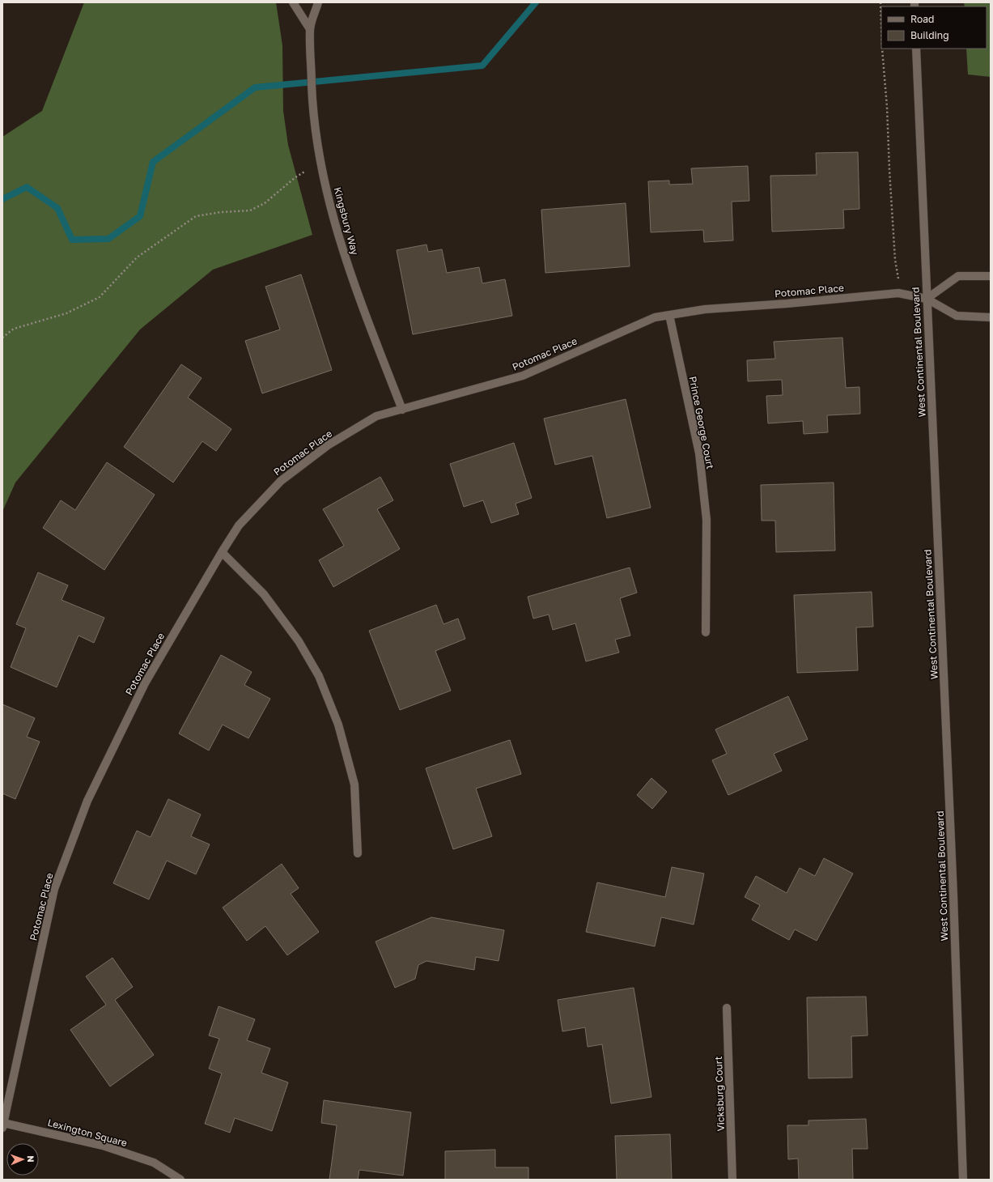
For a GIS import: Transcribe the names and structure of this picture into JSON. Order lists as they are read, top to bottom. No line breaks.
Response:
{"streets":{"street":["Kingsbury Way","Potomac Place","West Continental Boulevard","Prince George Court","Vicksburg Court","Lexington Square"]},"crossings":[["Kingsbury Way","Potomac Place"],["Potomac Place","West Continental Boulevard"],["Potomac Place","Prince George Court"],["Potomac Place","Lexington Square"]],"legend":["Road","Building"],"north":"right"}
